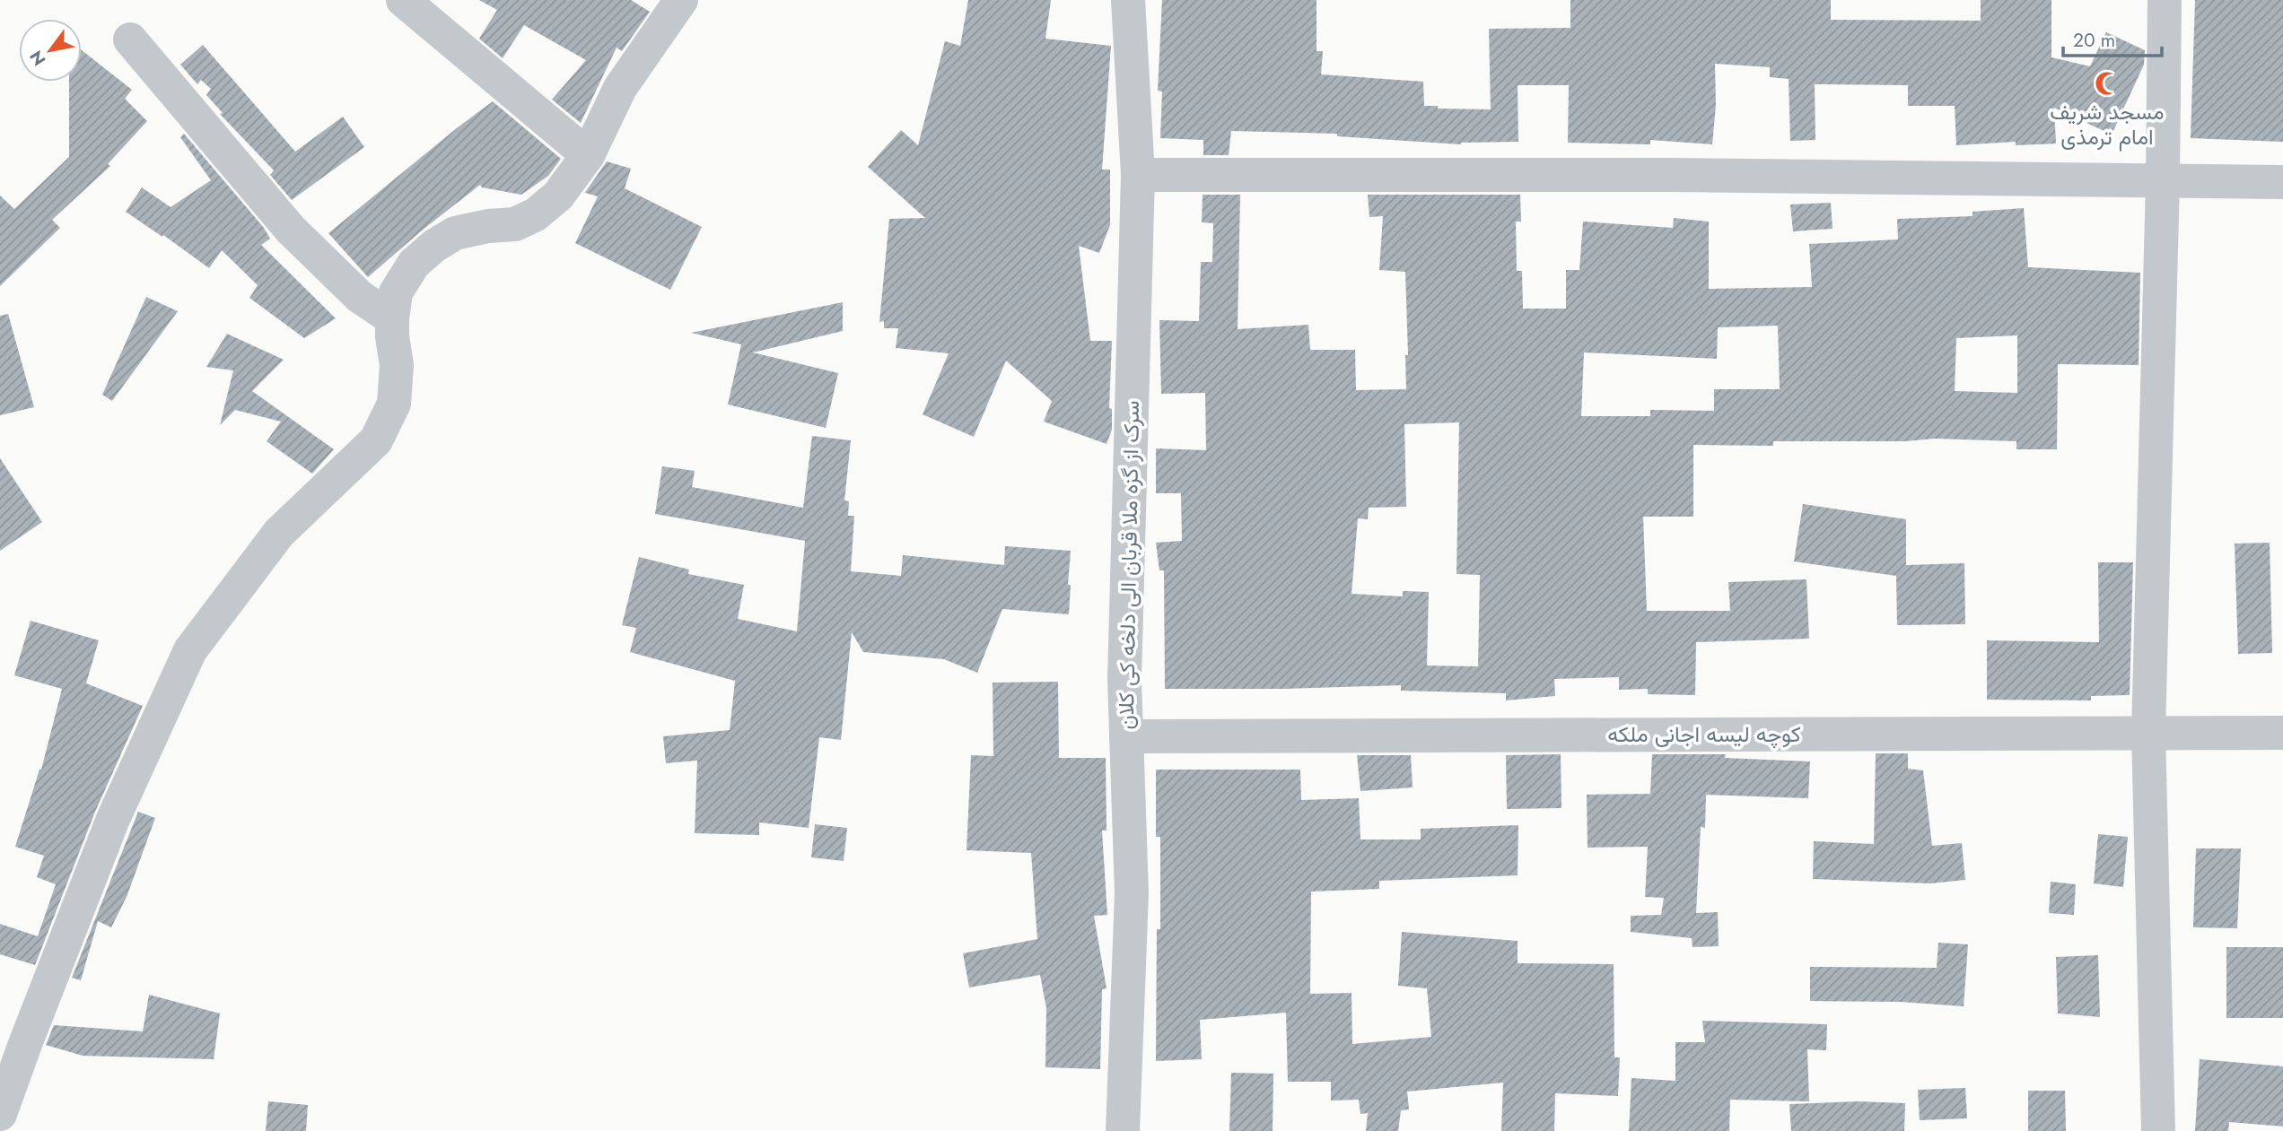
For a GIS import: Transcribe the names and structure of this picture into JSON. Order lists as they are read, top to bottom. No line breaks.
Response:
{"streets":{"street":["سرک از گزه ملا قربان الی دلخه کی کلان","کوچه لیسه اجانی ملکه"]},"crossings":[["سرک از گزه ملا قربان الی دلخه کی کلان","کوچه لیسه اجانی ملکه"]],"places":{"mosque":["مسجد شریف امام ترمذی"]},"scale_bar":"20 m","north":"bottom left"}
